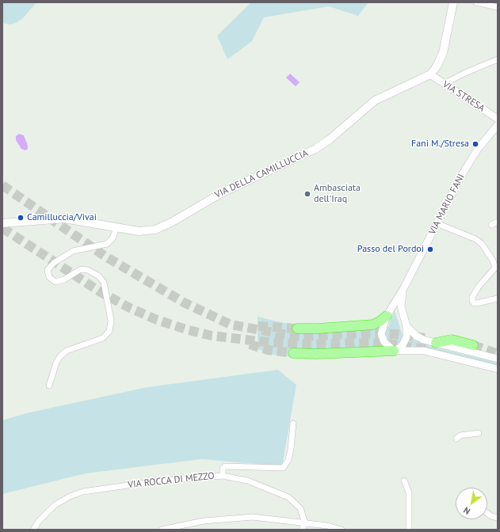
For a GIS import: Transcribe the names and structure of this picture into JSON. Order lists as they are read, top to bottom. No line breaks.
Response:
{"streets":{"main road":["VIA DELLA CAMILLUCCIA"],"street":["VIA STRESA","VIA MARIO FANI","VIA ROCCA DI MEZZO"]},"crossings":[["VIA STRESA","VIA DELLA CAMILLUCCIA"]],"places":["Fani M./Stresa","Ambasciata dell'Iraq","Camilluccia/Vivai","Passo del Pordoi"],"north":"bottom left"}
